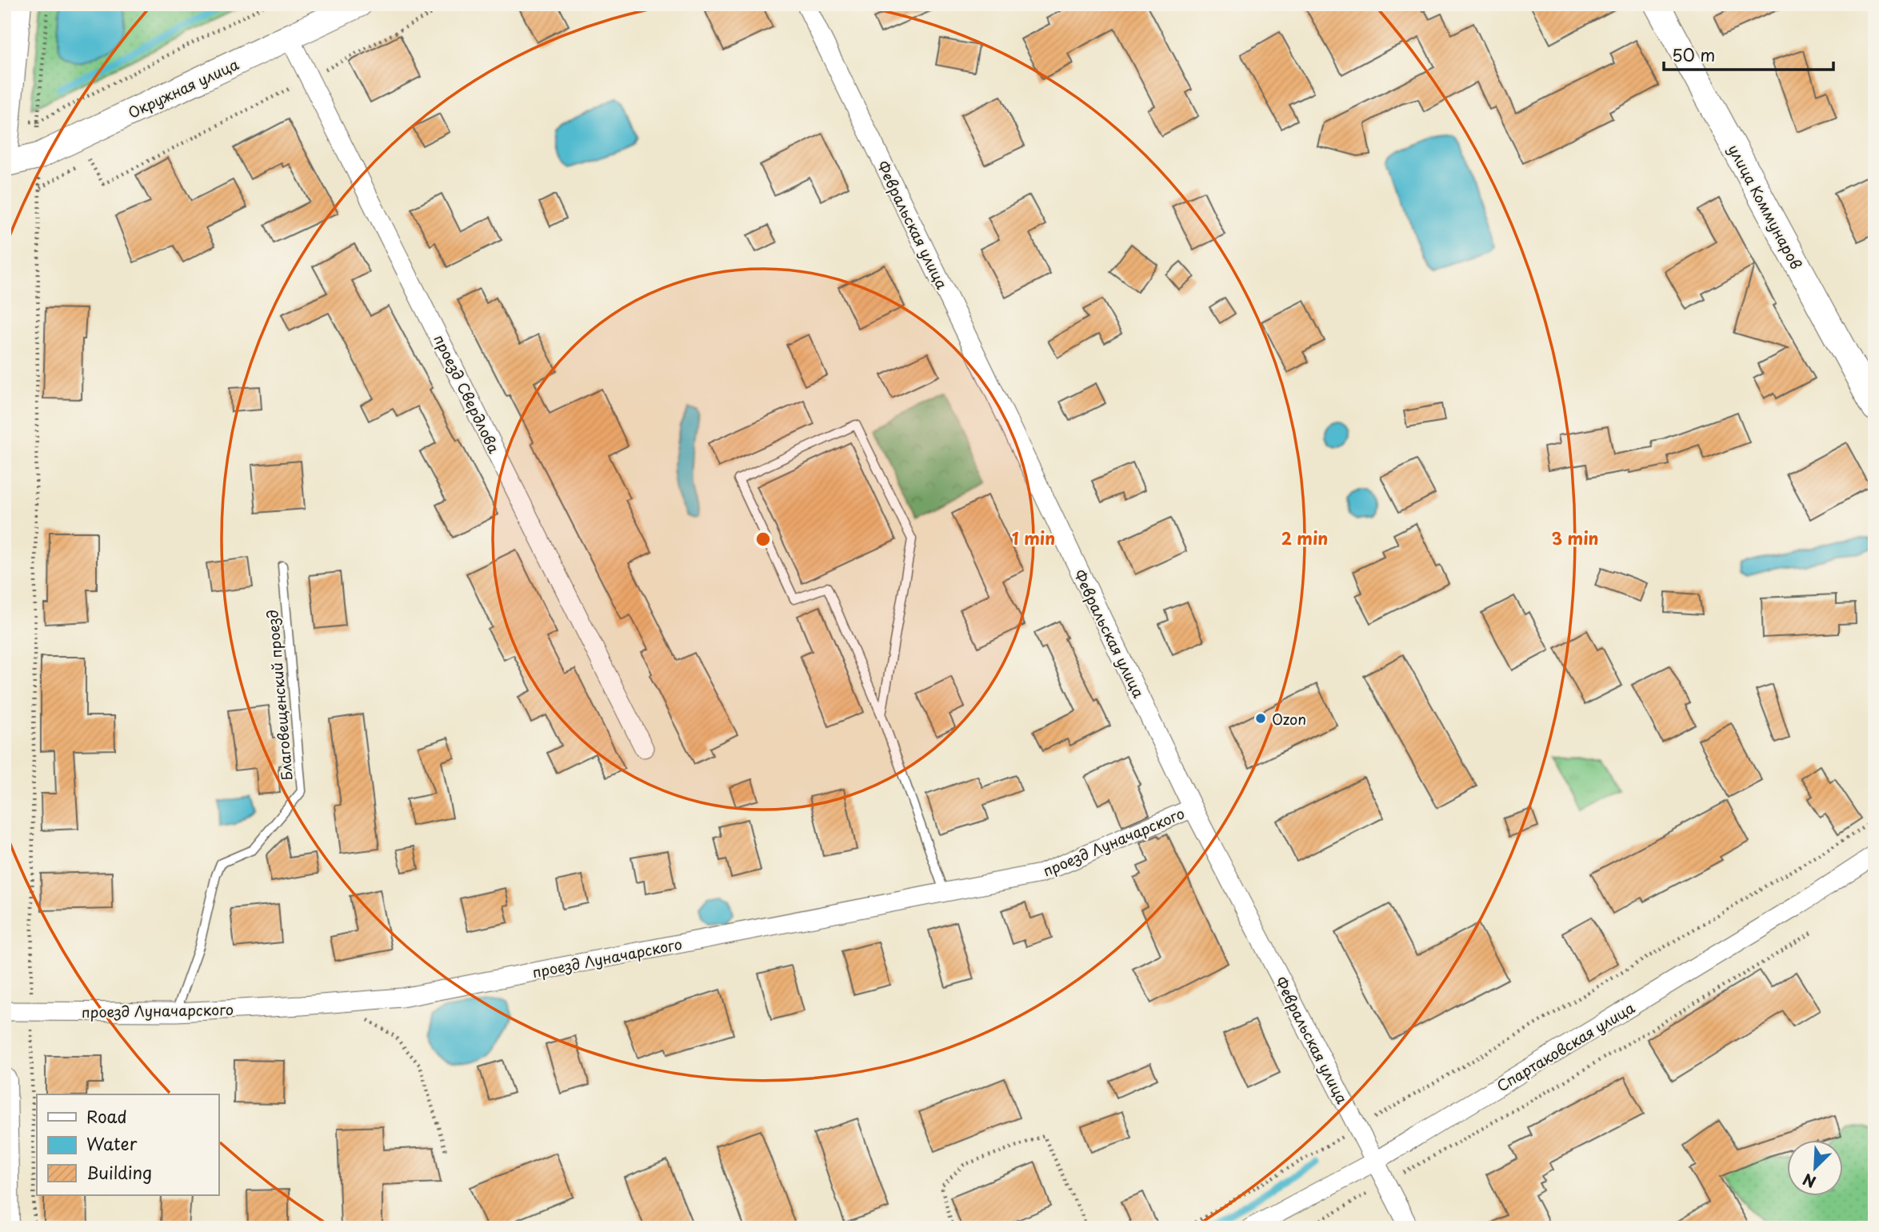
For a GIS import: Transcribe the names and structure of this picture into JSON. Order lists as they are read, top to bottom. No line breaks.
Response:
{"streets":{"street":["Окружная улица","улица Коммунаров","Февральская улица","проезд Свердлова","проезд Луначарского","Спартаковская улица"],"lane":["Благовещенский проезд"]},"crossings":[["Окружная улица","проезд Свердлова"],["Февральская улица","проезд Луначарского"],["Февральская улица","Спартаковская улица"],["Благовещенский проезд","проезд Луначарского"]],"places":["Ozon"],"legend":["Road","Water","Building"],"scale_bar":"50 m","north":"bottom left","rings":["1 min","2 min","3 min"]}
